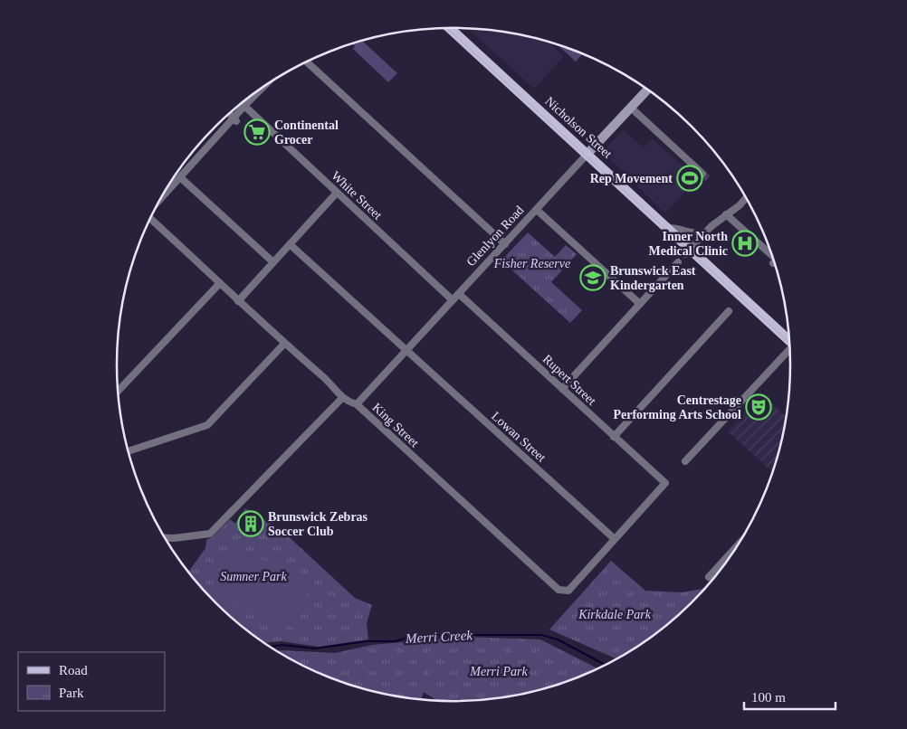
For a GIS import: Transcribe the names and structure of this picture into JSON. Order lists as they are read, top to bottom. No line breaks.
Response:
{"streets":{"main road":["Nicholson Street"],"street":["White Street","Glenlyon Road","Rupert Street","King Street","Lowan Street"]},"crossings":[["Nicholson Street","Glenlyon Road"],["White Street","Glenlyon Road"],["Glenlyon Road","Rupert Street"],["Glenlyon Road","King Street"],["Glenlyon Road","Lowan Street"],["Rupert Street","King Street"],["Rupert Street","Lowan Street"],["King Street","Lowan Street"]],"water":["Merri Creek"],"parks":["Fisher Reserve","Sumner Park","Kirkdale Park","Merri Park"],"places":{"supermarket":["Continental Grocer"],"sports":["Rep Movement"],"hospital":["Inner North Medical Clinic"],"school or university":["Brunswick East Kindergarten"],"theatre":["Centrestage Performing Arts School"],"building":["Brunswick Zebras Soccer Club"]},"legend":["Road","Park"],"scale_bar":"100 m"}
